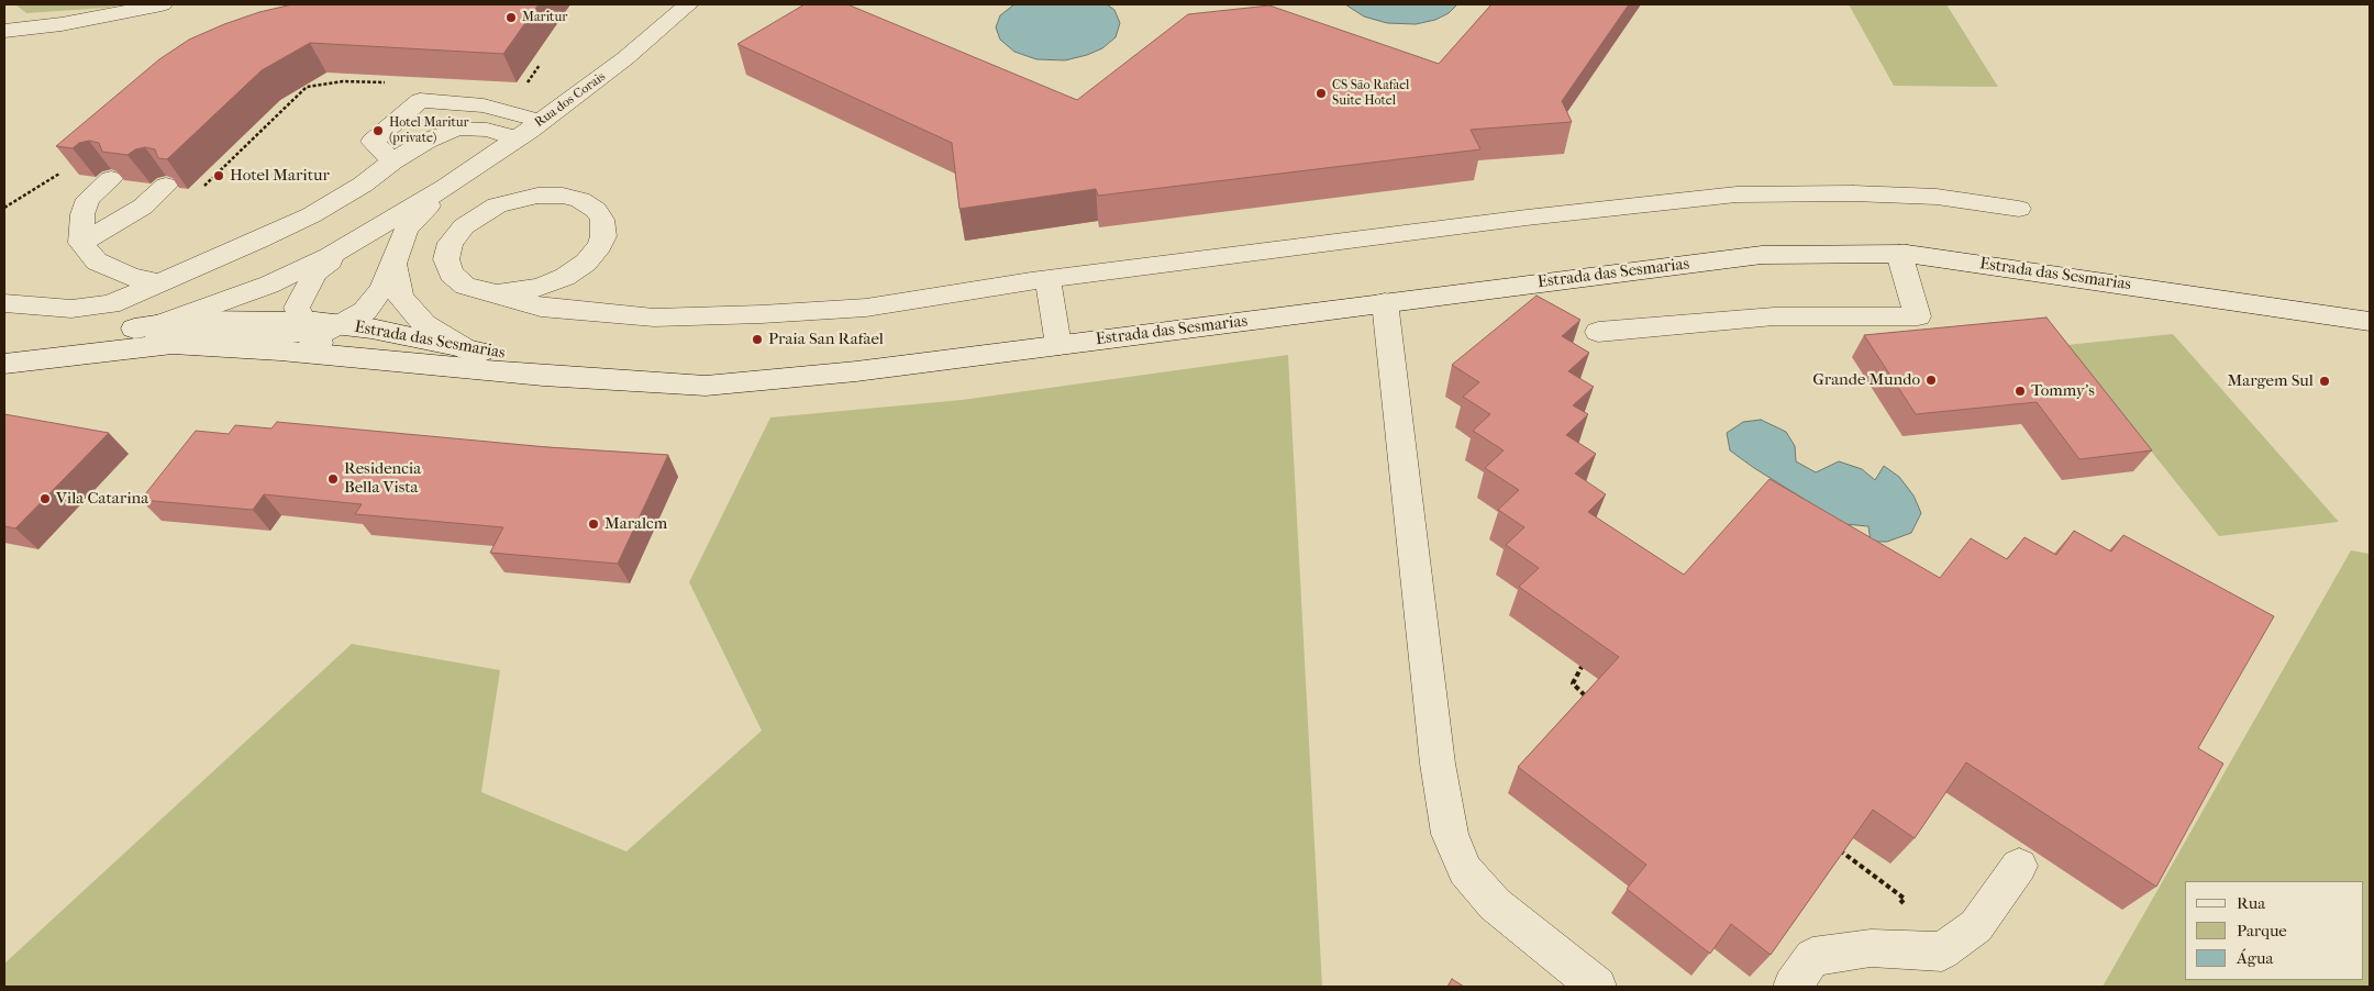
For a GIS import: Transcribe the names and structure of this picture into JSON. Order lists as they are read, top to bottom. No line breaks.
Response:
{"streets":{"street":["Rua dos Corais","Estrada das Sesmarias"]},"places":["Maritur","CS São Rafael Suite Hotel","Hotel Maritur (private)","Hotel Maritur","Praia San Rafael","Grande Mundo","Margem Sul","Tommy’s","Residencia Bella Vista","Vila Catarina","Maralcm"],"legend":["Rua","Parque","Água"]}
